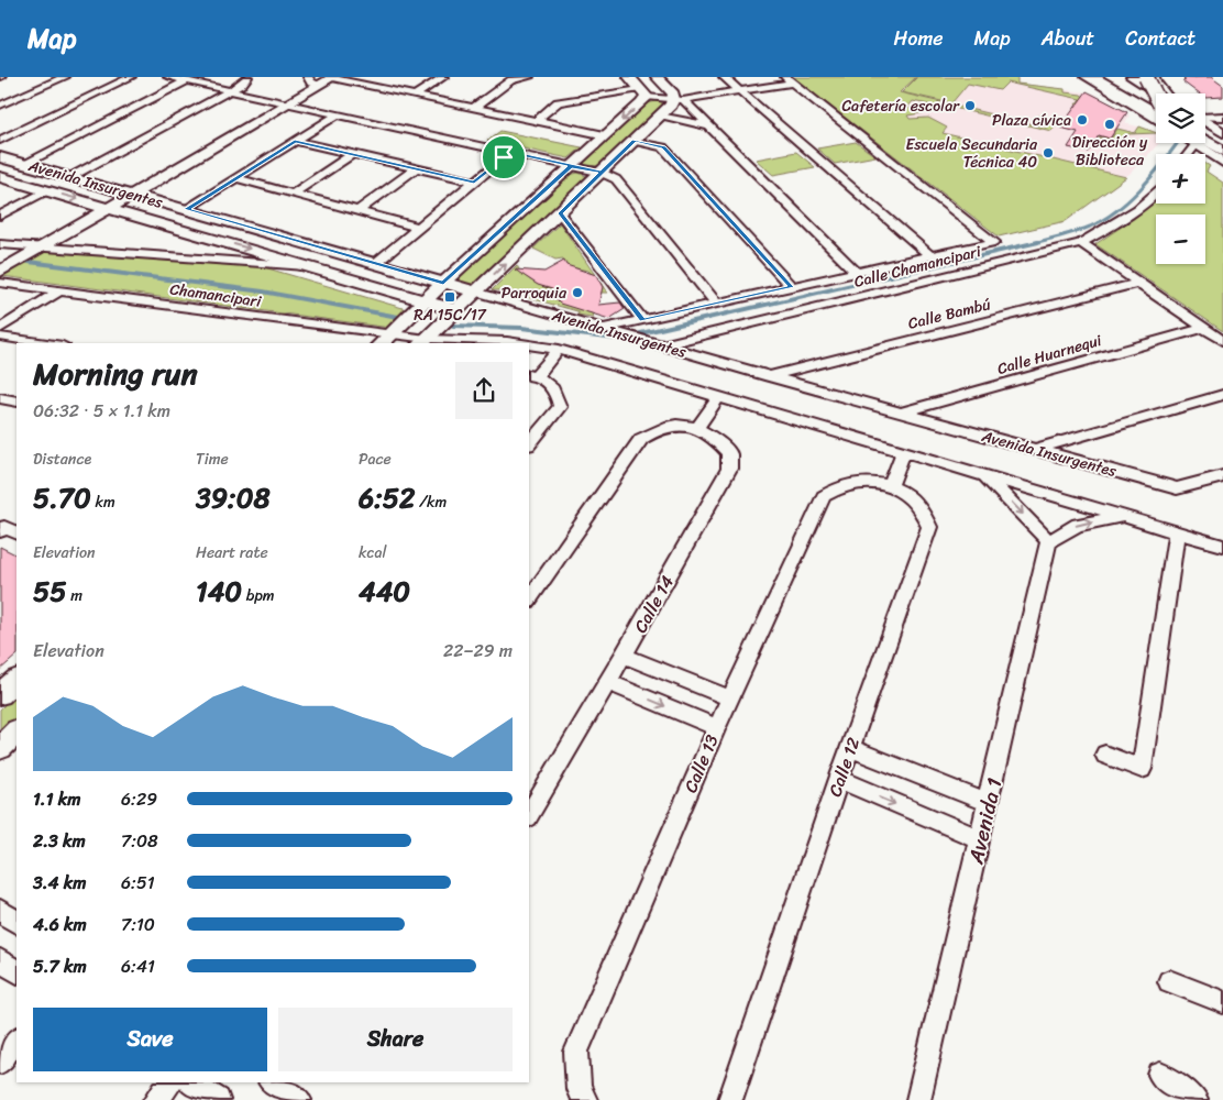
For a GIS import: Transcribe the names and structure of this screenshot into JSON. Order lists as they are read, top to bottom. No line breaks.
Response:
{"streets":{"street":["Avenida Insurgentes","Calle Chamancipari","Chamancipari","Calle Bambú","Calle Huarnequi","Calle 14","Calle 13","Calle 12","Avenida 1"]},"crossings":[["Avenida Insurgentes","Calle Chamancipari"],["Avenida Insurgentes","Chamancipari"],["Avenida Insurgentes","Calle Bambú"],["Avenida Insurgentes","Calle Huarnequi"],["Calle 13","Calle 12"]],"places":{"other":["Cafetería escolar","Plaza cívica","Dirección y Biblioteca","Escuela Secundaria Técnica 40","Parroquia"],"transit":["RA 15C/17"]},"page":{"header":"Map","nav":["Home","Map","About","Contact"],"map_buttons":["+","−"],"heading":["Morning run","06:32 · 5 × 1.1 km"],"stats":[["Distance","5.70 km"],["Time","39:08"],["Pace","6:52 /km"],["Elevation","55 m"],["Heart rate","140 bpm"],["kcal","440"]],"chart":["Elevation","22–29 m"],"list":[{"name":"1.1 km","note":"6:29"},{"name":"2.3 km","note":"7:08"},{"name":"3.4 km","note":"6:51"},{"name":"4.6 km","note":"7:10"},{"name":"5.7 km","note":"6:41"}],"buttons":["Save","Share"]}}
